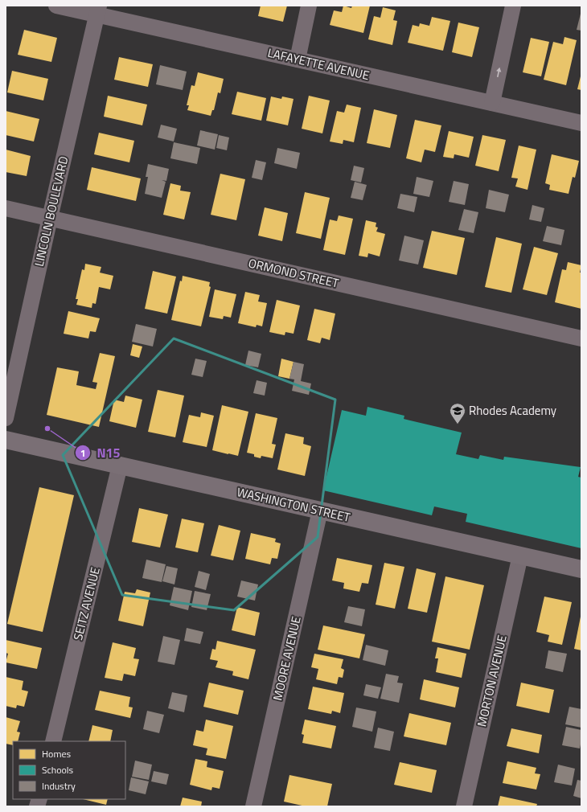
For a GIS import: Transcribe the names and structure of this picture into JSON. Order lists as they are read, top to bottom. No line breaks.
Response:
{"streets":{"main road":["WASHINGTON STREET"],"street":["LAFAYETTE AVENUE","LINCOLN BOULEVARD","ORMOND STREET","SEITZ AVENUE","MOORE AVENUE","MORTON AVENUE"]},"crossings":[["LAFAYETTE AVENUE","LINCOLN BOULEVARD"],["LINCOLN BOULEVARD","ORMOND STREET"],["WASHINGTON STREET","SEITZ AVENUE"],["WASHINGTON STREET","MOORE AVENUE"],["WASHINGTON STREET","MORTON AVENUE"]],"places":{"school or university":["Rhodes Academy"],"other":["N15"]},"legend":["Homes","Schools","Industry"]}
